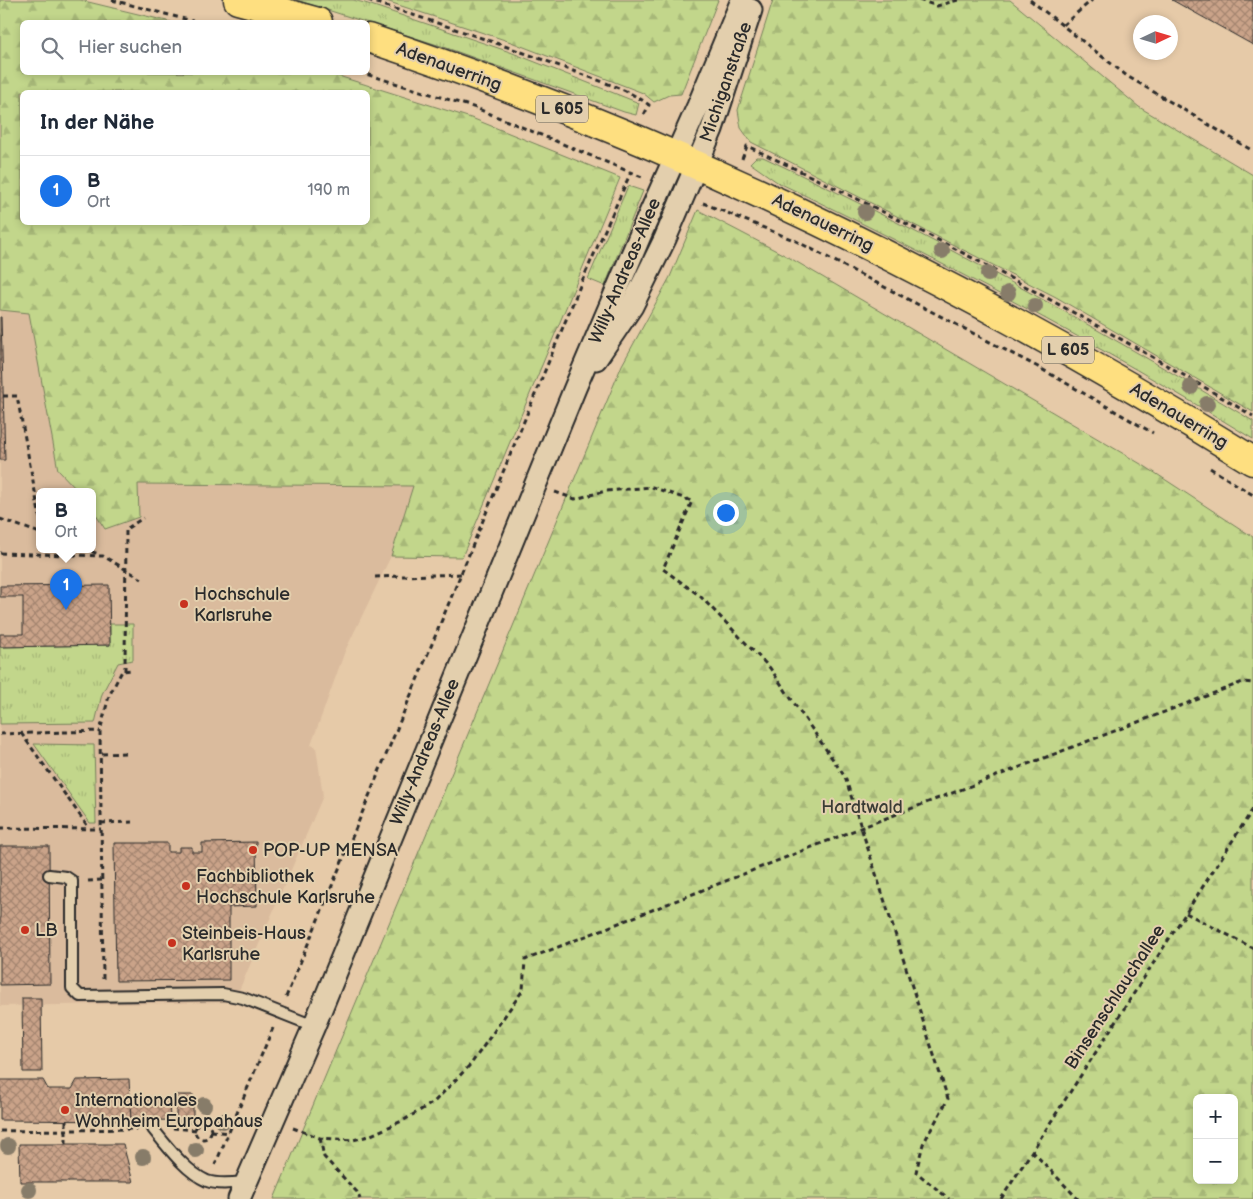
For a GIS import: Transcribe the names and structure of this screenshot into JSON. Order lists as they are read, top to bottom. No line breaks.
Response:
{"streets":{"main road":["Adenauerring","L 605"],"street":["Michiganstraße","Willy-Andreas-Allee"],"path":["Binsenschlauchallee"]},"crossings":[["Adenauerring","Michiganstraße"],["Adenauerring","Willy-Andreas-Allee"],["Michiganstraße","Willy-Andreas-Allee"]],"parks":["Hardtwald"],"places":["Hochschule Karlsruhe","POP-UP MENSA","Fachbibliothek Hochschule Karlsruhe","LB","Steinbeis-Haus Karlsruhe","Internationales Wohnheim Europahaus"],"north":"right","page":{"search":"Hier suchen","heading":"In der Nähe","list":[{"mark":"1","name":"B","note":"Ort","value":"190 m"}],"popup":["B","Ort"],"pins":"1","map_buttons":["+","−"]}}
